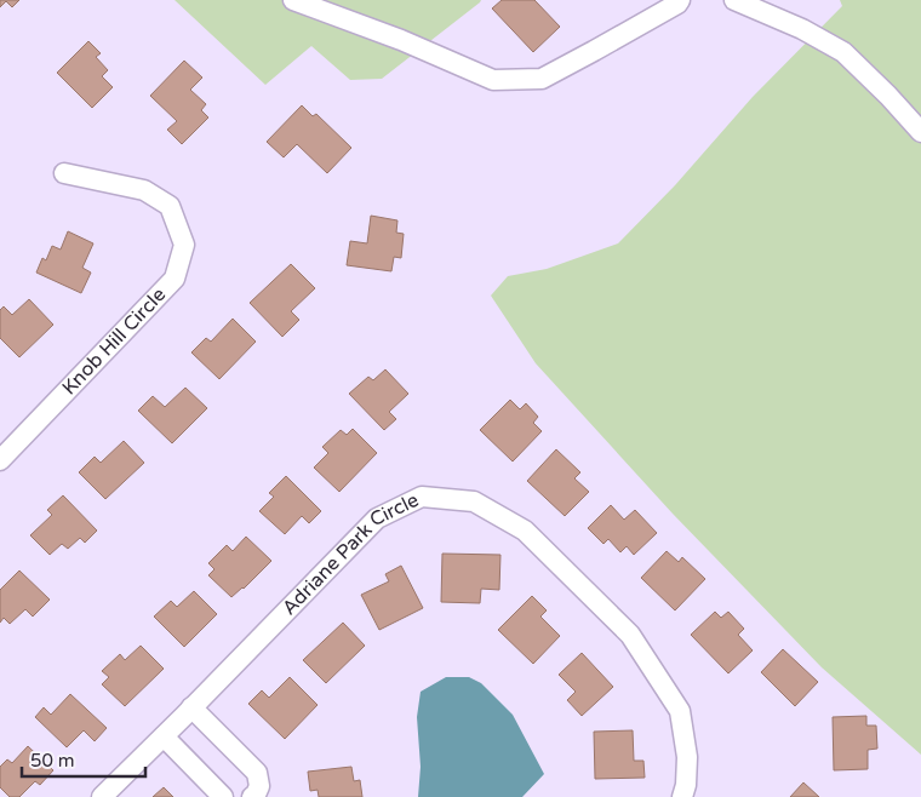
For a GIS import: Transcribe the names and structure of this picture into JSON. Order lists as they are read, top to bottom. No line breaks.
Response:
{"streets":{"street":["Knob Hill Circle","Adriane Park Circle"]},"scale_bar":"50 m"}
